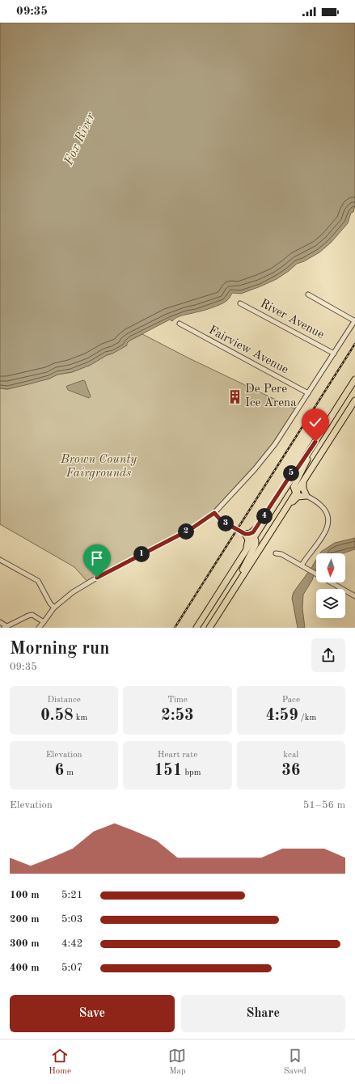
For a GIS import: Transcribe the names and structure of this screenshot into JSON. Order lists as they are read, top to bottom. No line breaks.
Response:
{"streets":{"street":["River Avenue","Fairview Avenue"]},"water":["Fox River"],"parks":["Brown County Fairgrounds"],"places":{"building":["De Pere Ice Arena"]},"north":"bottom","page":{"status":"09:35","pins":["5","4","3","2","1"],"heading":["Morning run","09:35"],"stats":[["Distance","0.58 km"],["Time","2:53"],["Pace","4:59 /km"],["Elevation","6 m"],["Heart rate","151 bpm"],["kcal","36"]],"chart":["Elevation","51–56 m"],"list":[{"name":"100 m","note":"5:21"},{"name":"200 m","note":"5:03"},{"name":"300 m","note":"4:42"},{"name":"400 m","note":"5:07"}],"buttons":["Save","Share"],"tabs":["Home","Map","Saved"]}}
